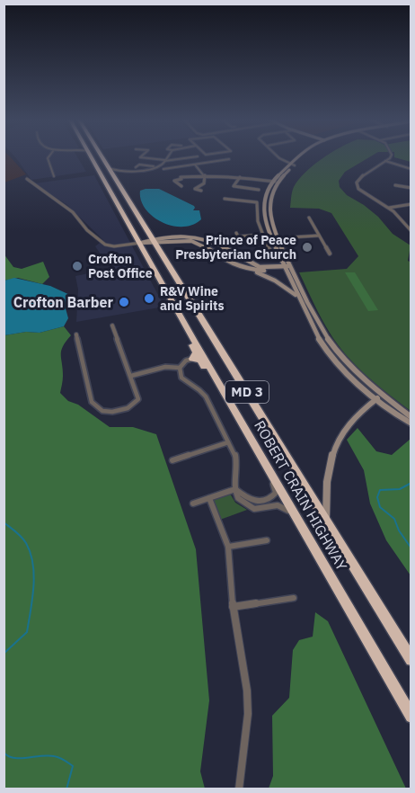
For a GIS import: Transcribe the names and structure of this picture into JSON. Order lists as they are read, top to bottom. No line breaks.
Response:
{"streets":{"highway":["MD 3","ROBERT CRAIN HIGHWAY"]},"places":["Prince of Peace Presbyterian Church","Crofton Post Office","R&V Wine and Spirits","Crofton Barber"]}
